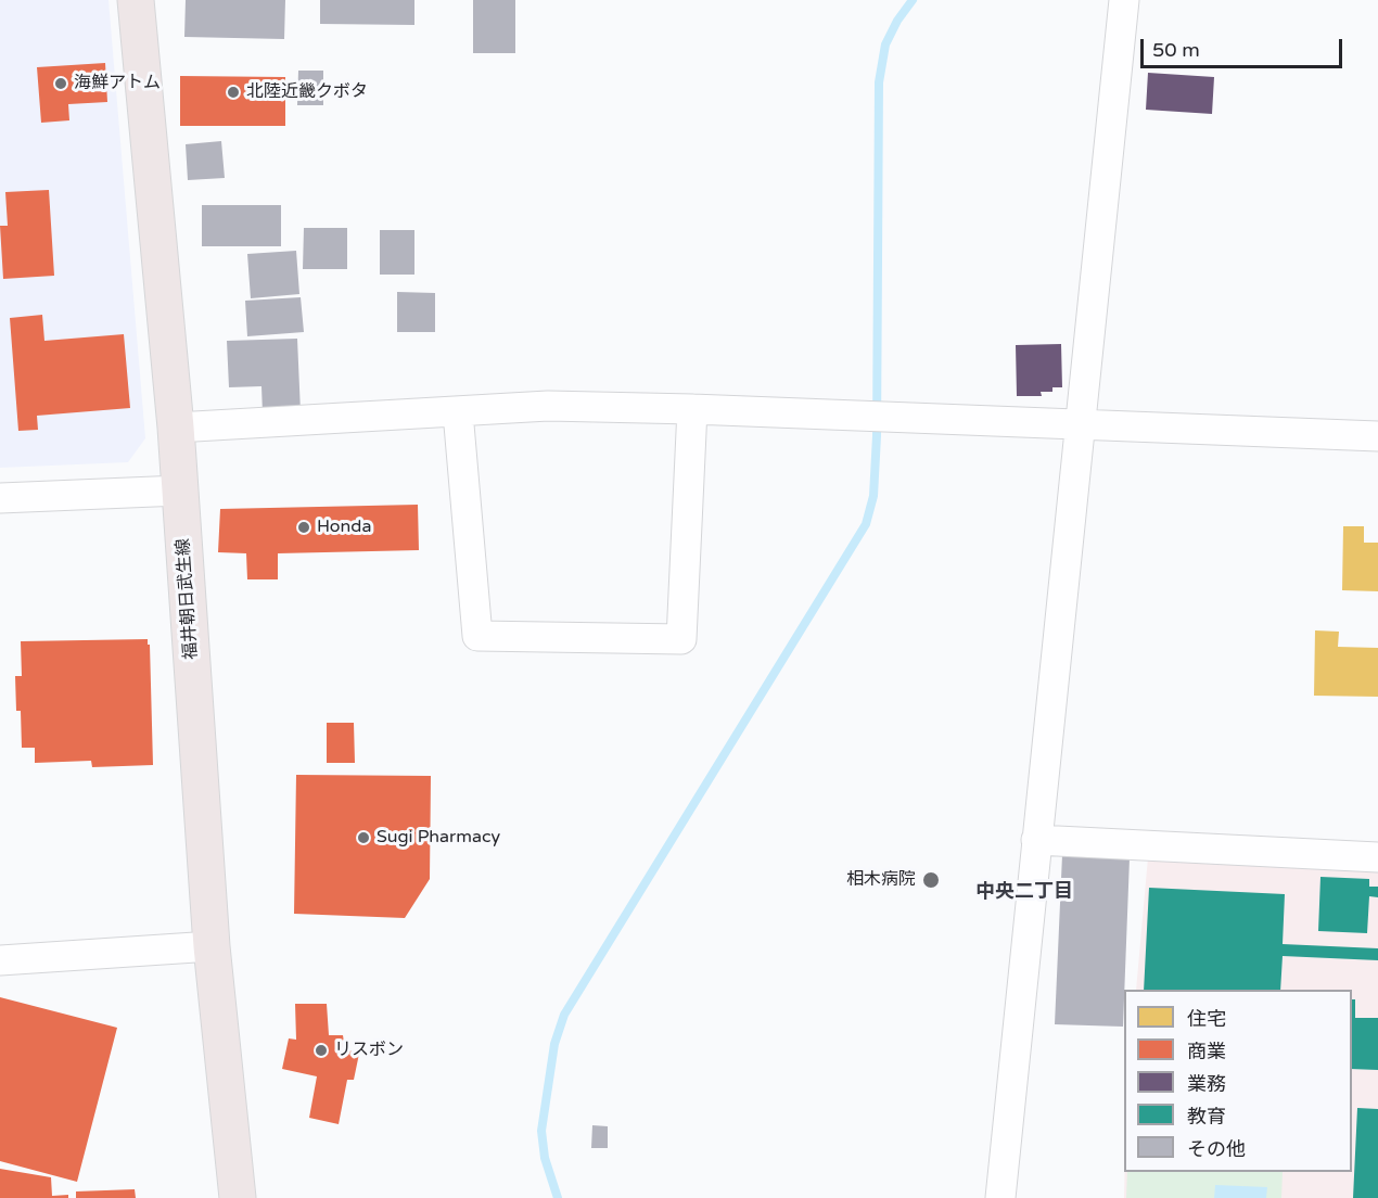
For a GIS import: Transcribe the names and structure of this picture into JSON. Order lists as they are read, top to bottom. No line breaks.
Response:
{"streets":{"main road":["福井朝日武生線"]},"districts":["中央二丁目"],"places":["海鮮アトム","北陸近畿クボタ","Honda","Sugi Pharmacy","相木病院","リスボン"],"legend":["住宅","商業","業務","教育","その他"],"scale_bar":"50 m"}
